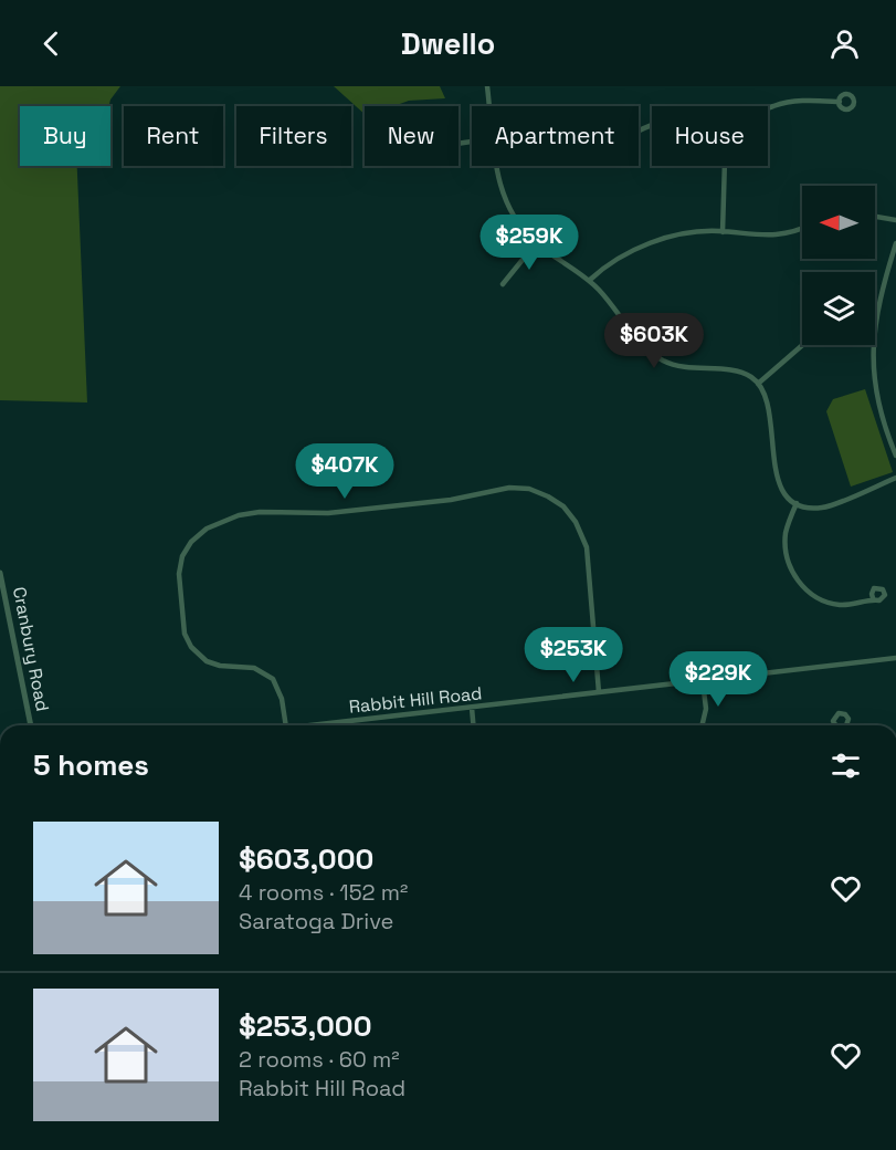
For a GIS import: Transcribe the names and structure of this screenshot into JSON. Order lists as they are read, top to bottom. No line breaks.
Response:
{"streets":{"street":["Cranbury Road","Rabbit Hill Road"]},"north":"left","page":{"header":"Dwello","chip":["Buy","Rent","Filters","New","Apartment","House"],"price":["$259K","$603K","$407K","$253K","$229K"],"heading":"5 homes","list":[{"name":"$603,000","note":"4 rooms · 152 m² · Saratoga Drive"},{"name":"$253,000","note":"2 rooms · 60 m² · Rabbit Hill Road"}]}}
